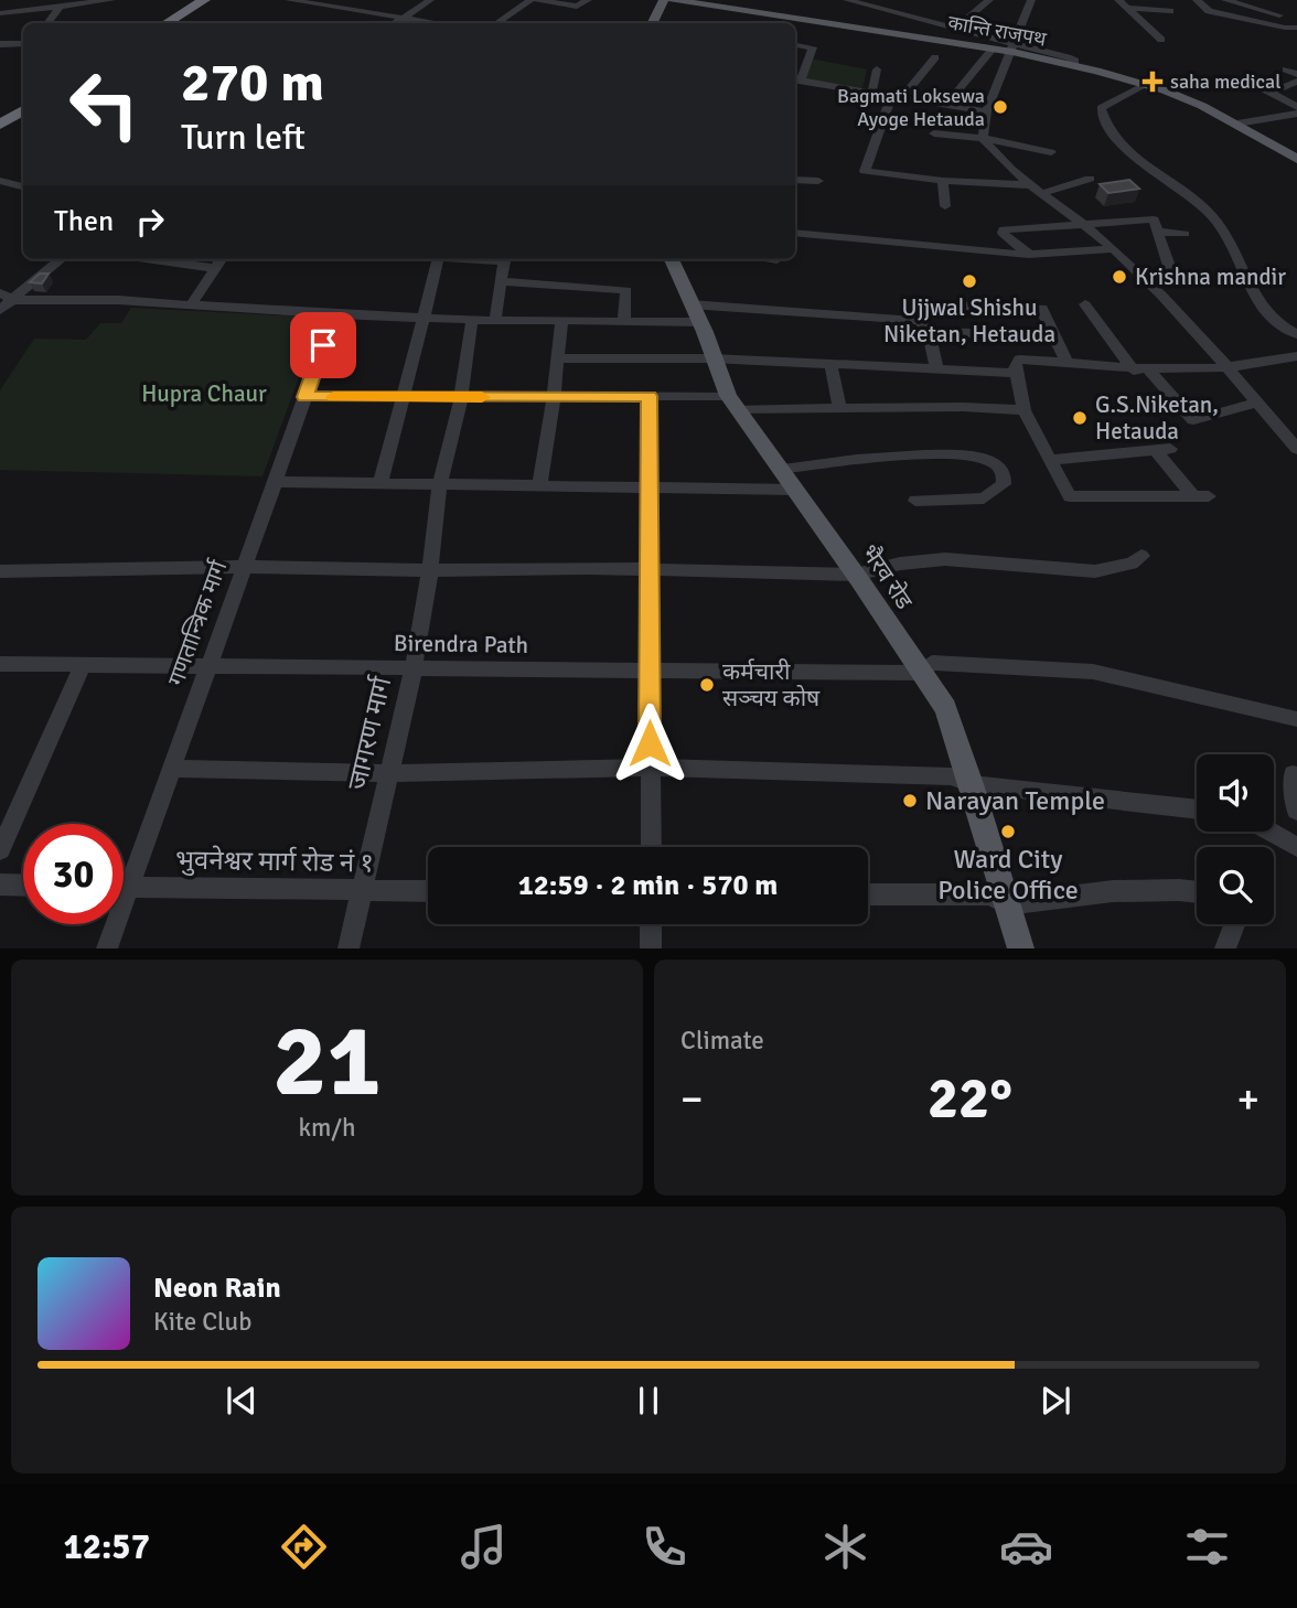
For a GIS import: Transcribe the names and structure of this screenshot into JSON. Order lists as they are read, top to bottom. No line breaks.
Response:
{"streets":{"main road":["कान्ति राजपथ","भैरव रोड"],"street":["गणतान्त्रिक मार्ग","Birendra Path","जागरण मार्ग","भुवनेश्वर मार्ग रोड नं १"]},"crossings":[["भैरव रोड","Birendra Path"],["गणतान्त्रिक मार्ग","Birendra Path"],["गणतान्त्रिक मार्ग","भुवनेश्वर मार्ग रोड नं १"],["Birendra Path","जागरण मार्ग"],["जागरण मार्ग","भुवनेश्वर मार्ग रोड नं १"]],"parks":["Hupra Chaur"],"places":{"health":["saha medical"],"other":["Bagmati Loksewa Ayoge Hetauda","Krishna mandir","Ujjwal Shishu Niketan, Hetauda","G.S.Niketan, Hetauda","कर्मचारी सञ्चय कोष","Narayan Temple","Ward City Police Office"]},"page":{"turn":["270 m","Turn left"],"then":"Then","limit":"30","trip":"12:59 · 2 min · 570 m","tile":[["21","km/h"],"Climate"],"heat":["−","22°","+"],"song":["Neon Rain","Kite Club"],"tabs":"12:57"}}
